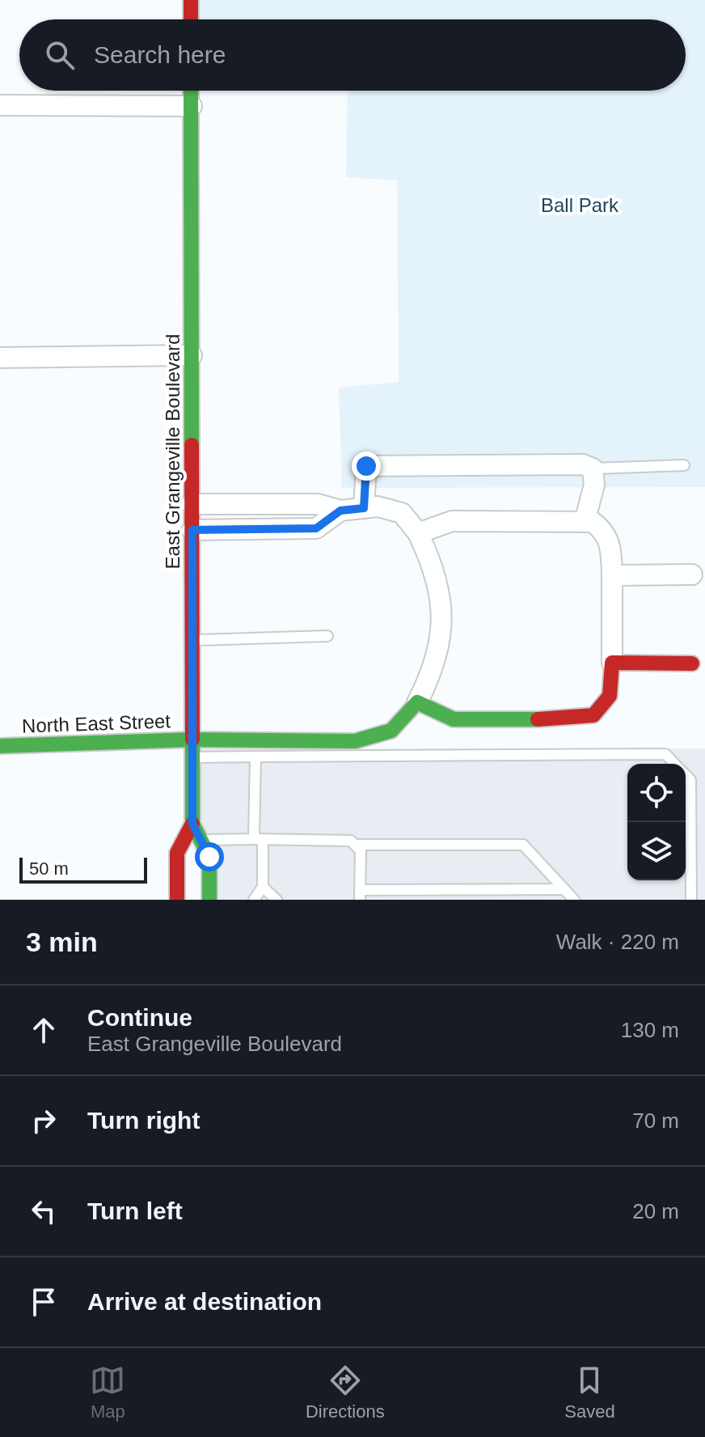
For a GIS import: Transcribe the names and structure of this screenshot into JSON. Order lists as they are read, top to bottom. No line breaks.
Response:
{"streets":{"main road":["East Grangeville Boulevard","North East Street"]},"crossings":[["East Grangeville Boulevard","North East Street"]],"parks":["Ball Park"],"scale_bar":"50 m","page":{"search":"Search here","scale":"50 m","heading":["3 min","Walk · 220 m"],"list":[["Continue","East Grangeville Boulevard","130 m"],["Turn right","70 m"],["Turn left","20 m"],"Arrive at destination"],"nav":["Map","Directions","Saved"]}}
